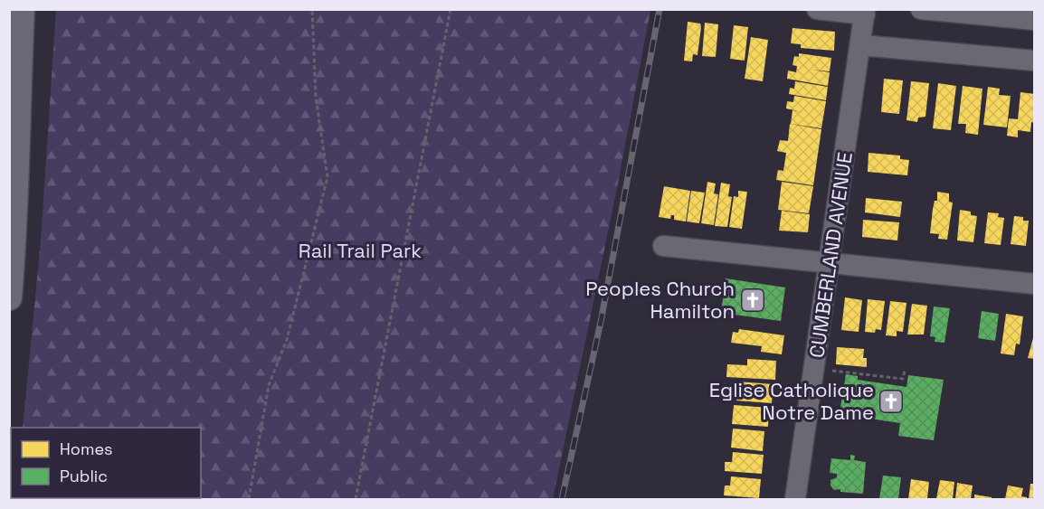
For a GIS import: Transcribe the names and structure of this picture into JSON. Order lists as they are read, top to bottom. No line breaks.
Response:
{"streets":{"street":["CUMBERLAND AVENUE"]},"parks":["Rail Trail Park"],"places":{"church":["Peoples Church Hamilton","Eglise Catholique Notre Dame"]},"legend":["Homes","Public"]}
